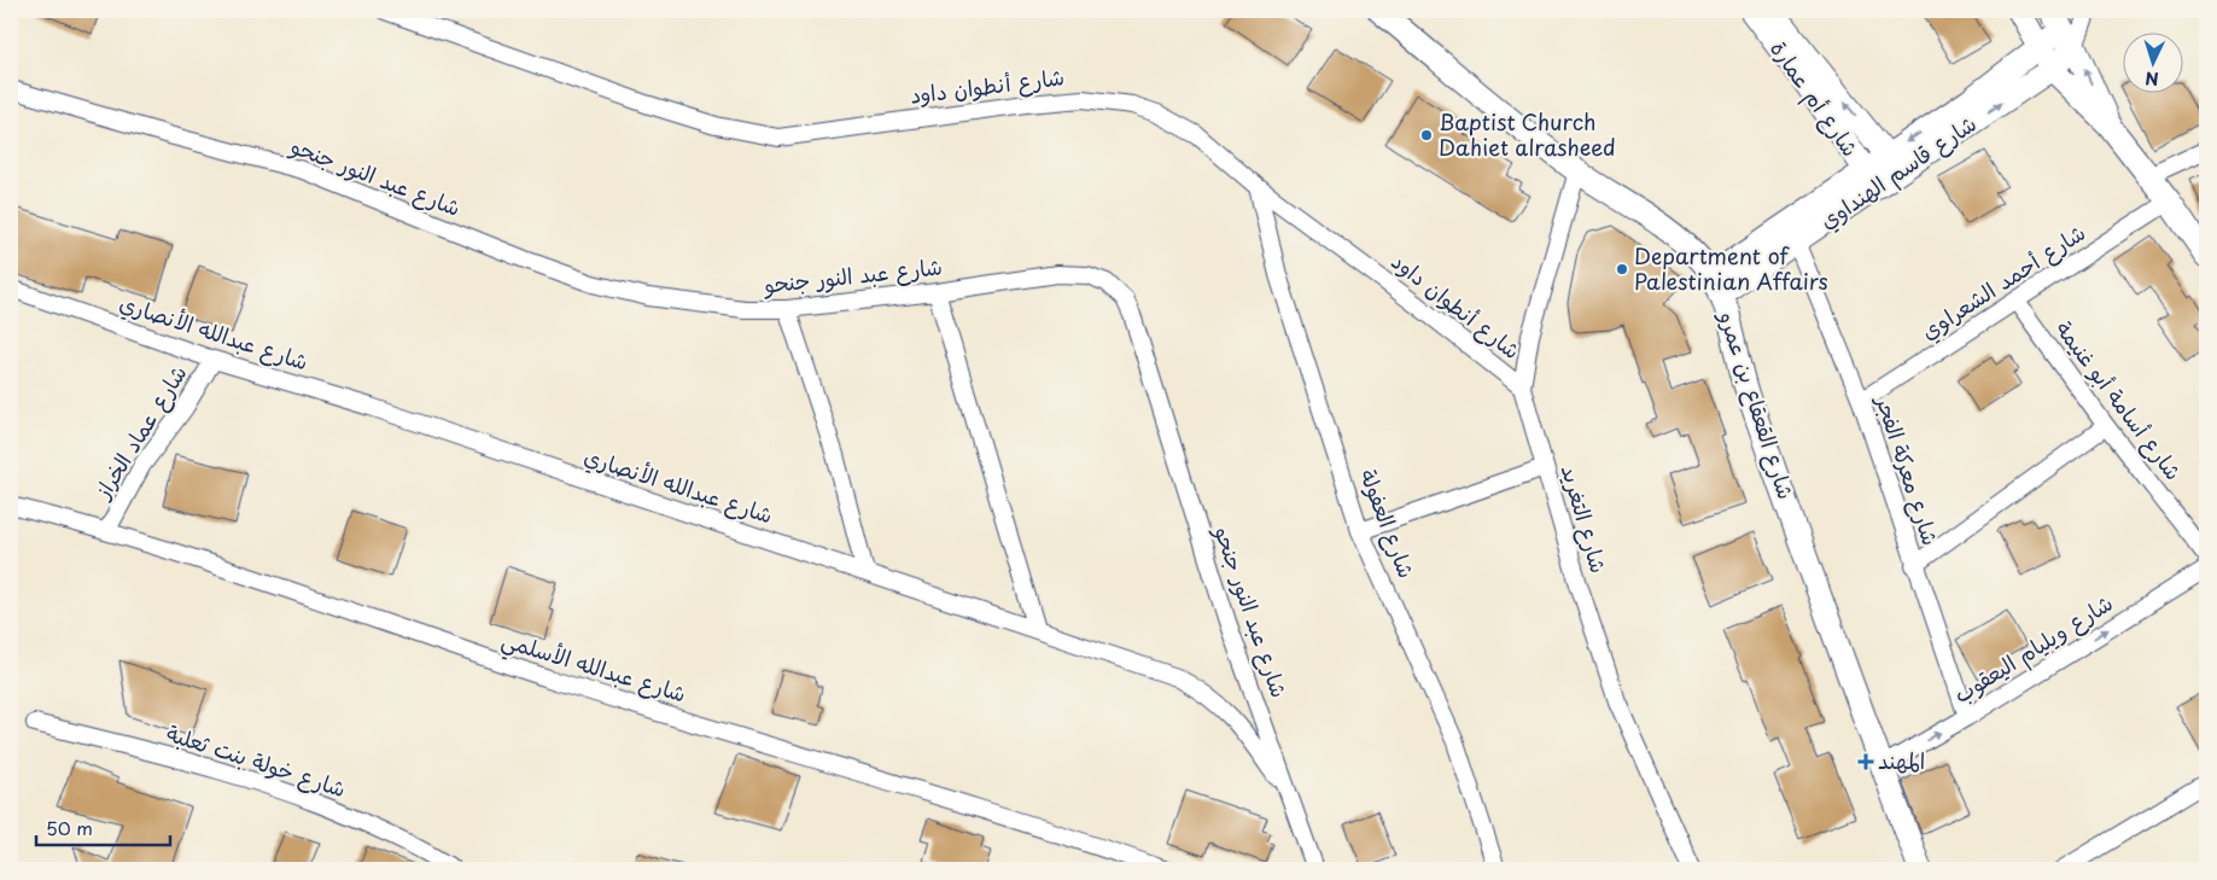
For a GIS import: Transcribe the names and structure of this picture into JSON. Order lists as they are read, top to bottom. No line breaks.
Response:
{"streets":{"street":["شارع أنطوان داود","شارع أم عمارة","شارع قاسم الهنداوي","شارع عبد النور جنحو","شارع أحمد الشعراوي","شارع عبدالله الأنصاري","شارع أسامة أبو غنيمة","شارع القعقاع بن عمرو","شارع عماد الخراز","شارع معركة الفجر","شارع التغريد","شارع العفولة","شارع ويليام اليعقوب","شارع عبدالله الأسلمي","شارع خولة بنت ثعلبة"]},"crossings":[["شارع أنطوان داود","شارع التغريد"],["شارع أنطوان داود","شارع العفولة"],["شارع أم عمارة","شارع قاسم الهنداوي"],["شارع قاسم الهنداوي","شارع القعقاع بن عمرو"],["شارع قاسم الهنداوي","شارع معركة الفجر"],["شارع عبد النور جنحو","شارع عبدالله الأنصاري"],["شارع أحمد الشعراوي","شارع أسامة أبو غنيمة"],["شارع أحمد الشعراوي","شارع معركة الفجر"],["شارع عبدالله الأنصاري","شارع عماد الخراز"],["شارع القعقاع بن عمرو","شارع التغريد"],["شارع القعقاع بن عمرو","شارع ويليام اليعقوب"],["شارع عماد الخراز","شارع عبدالله الأسلمي"],["شارع معركة الفجر","شارع ويليام اليعقوب"]],"one_way":["شارع ويليام اليعقوب"],"places":{"other":["Baptist Church Dahiet alrasheed","Department of Palestinian Affairs"],"health":["المهند"]},"scale_bar":"50 m","north":"bottom"}
